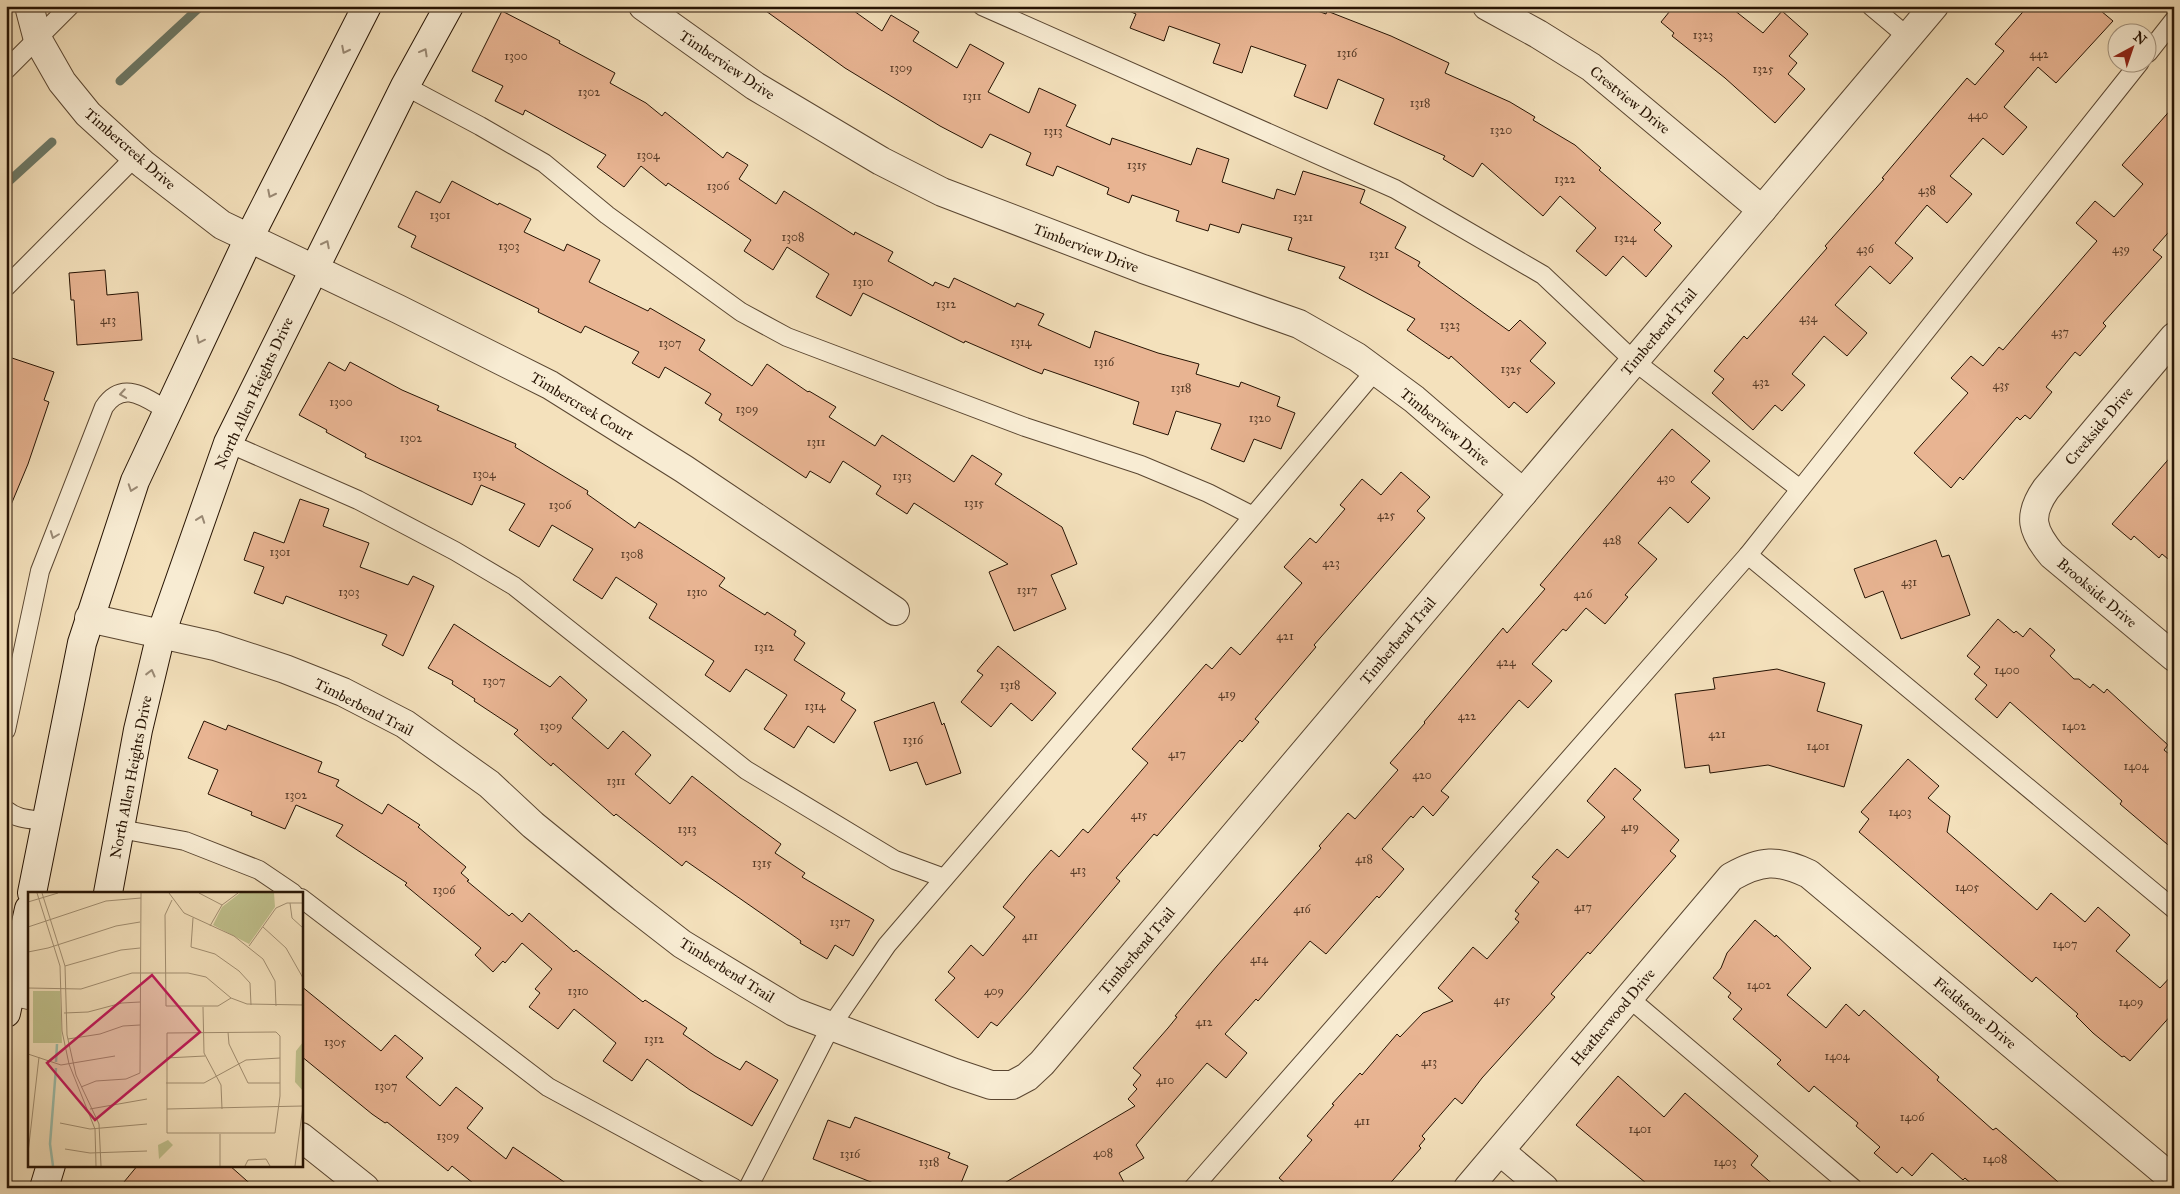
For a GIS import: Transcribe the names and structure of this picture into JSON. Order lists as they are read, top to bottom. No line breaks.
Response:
{"streets":{"street":["Timberview Drive","Crestview Drive","Timbercreek Drive","Timberbend Trail","North Allen Heights Drive","Timbercreek Court","Creekside Drive","Brookside Drive","Fieldstone Drive","Heatherwood Drive"]},"crossings":[["Timberview Drive","Timberbend Trail"],["Crestview Drive","Timberbend Trail"],["Timbercreek Drive","Timbercreek Court"],["Timberbend Trail","North Allen Heights Drive"],["North Allen Heights Drive","Timbercreek Court"],["Creekside Drive","Brookside Drive"],["Fieldstone Drive","Heatherwood Drive"]],"house_numbers":["1323","1316","442","1300","1309","1325","1302","1311","1318","440","1320","1313","1304","1315","1322","1306","438","1301","1321","1308","1324","1303","436","439","1321","1310","1312","434","413","1323","437","1314","1307","1316","1325","432","435","1318","1300","1309","1320","1302","1311","1304","1313","430","1315","1306","425","428","1301","1308","423","431","1317","1303","1310","426","421","1312","424","1400","1307","1318","419","1314","422","1309","1402","421","1316","1401","417","1404","420","1311","1302","1403","415","419","1313","418","1315","413","1405","1306","417","416","1317","411","1407","414","1402","1310","409","415","1409","412","1312","1305","1404","413","410","1307","1406","411","1401","1309","408","1316","1408","1318","1403"],"north":"top right"}
